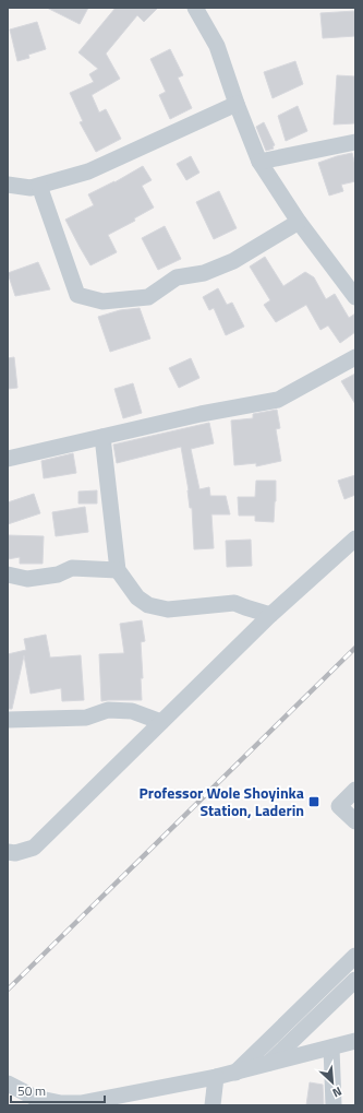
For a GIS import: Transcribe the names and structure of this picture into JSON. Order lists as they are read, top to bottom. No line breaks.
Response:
{"places":{"transit":["Professor Wole Shoyinka Station, Laderin"]},"scale_bar":"50 m","north":"bottom right"}
